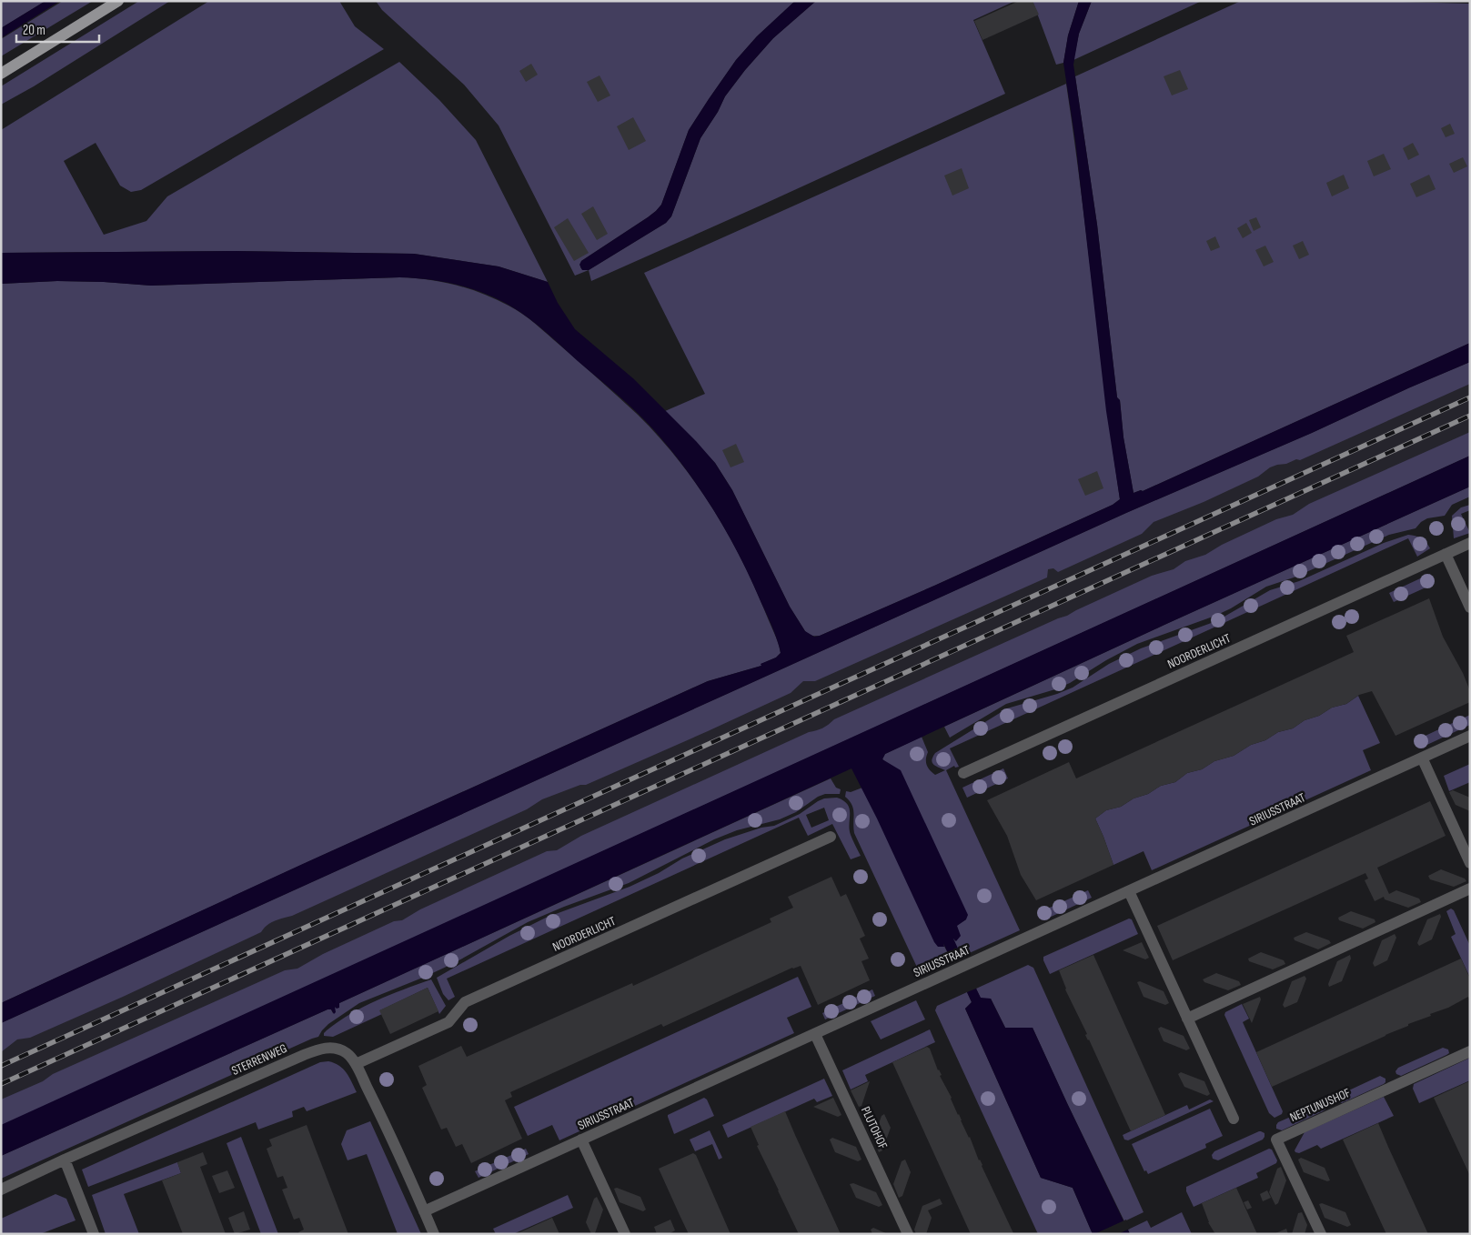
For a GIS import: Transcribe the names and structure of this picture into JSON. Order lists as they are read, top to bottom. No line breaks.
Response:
{"streets":{"street":["NOORDERLICHT","SIRIUSSTRAAT","STERRENWEG","NEPTUNUSHOF","PLUTOHOF"]},"crossings":[["NOORDERLICHT","STERRENWEG"],["SIRIUSSTRAAT","STERRENWEG"],["SIRIUSSTRAAT","PLUTOHOF"]],"scale_bar":"20 m"}
